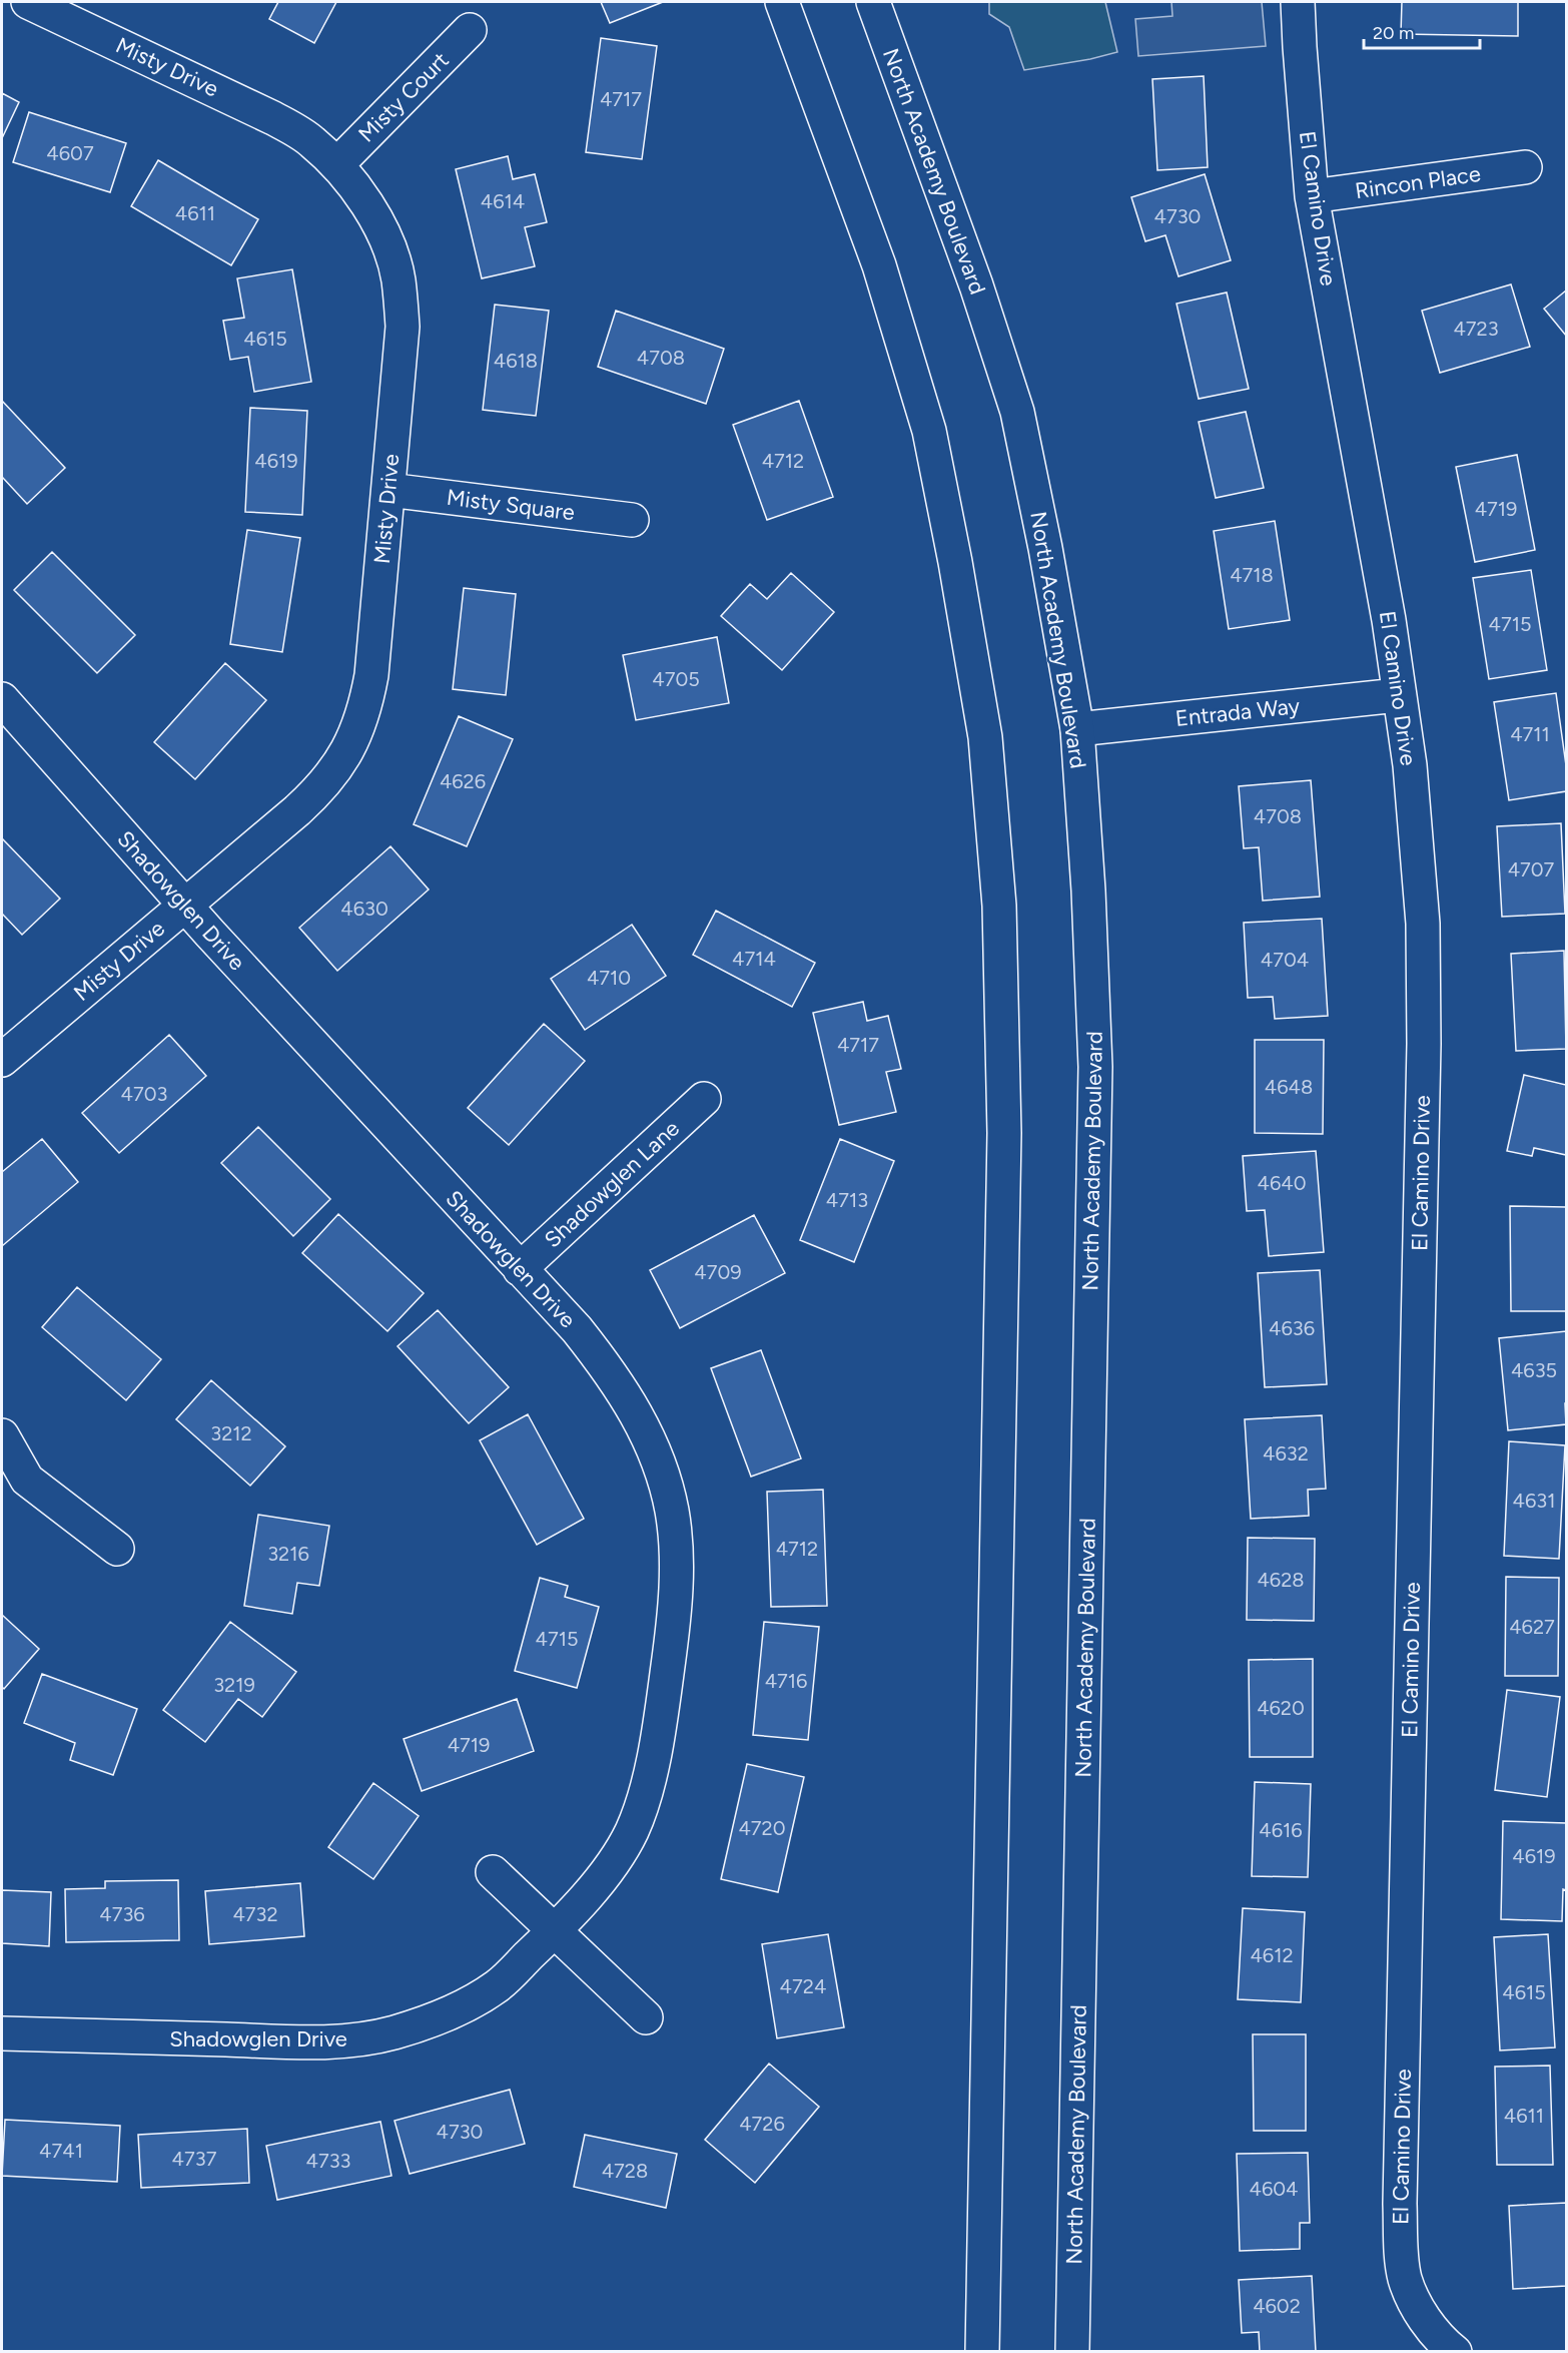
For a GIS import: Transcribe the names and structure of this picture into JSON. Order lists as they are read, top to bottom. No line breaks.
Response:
{"streets":{"main road":["Misty Drive","Misty Court","North Academy Boulevard","Rincon Place","El Camino Drive","Misty Square","Entrada Way","Shadowglen Drive","Shadowglen Lane"]},"crossings":[["Misty Drive","Misty Court"],["Misty Drive","Misty Square"],["Misty Drive","Shadowglen Drive"],["North Academy Boulevard","Entrada Way"],["Rincon Place","El Camino Drive"],["El Camino Drive","Entrada Way"],["Shadowglen Drive","Shadowglen Lane"]],"house_numbers":["4717","4607","4614","4611","4730","4723","4615","4708","4618","4619","4712","4719","4718","4715","4705","4711","4626","4708","4707","4630","4714","4704","4710","4717","4648","4703","4640","4713","4709","4636","4635","3212","4632","4631","4712","3216","4628","4627","4715","4716","3219","4620","4719","4720","4616","4619","4736","4732","4612","4724","4615","4611","4726","4730","4741","4737","4733","4728","4604","4602"],"scale_bar":"20 m"}
